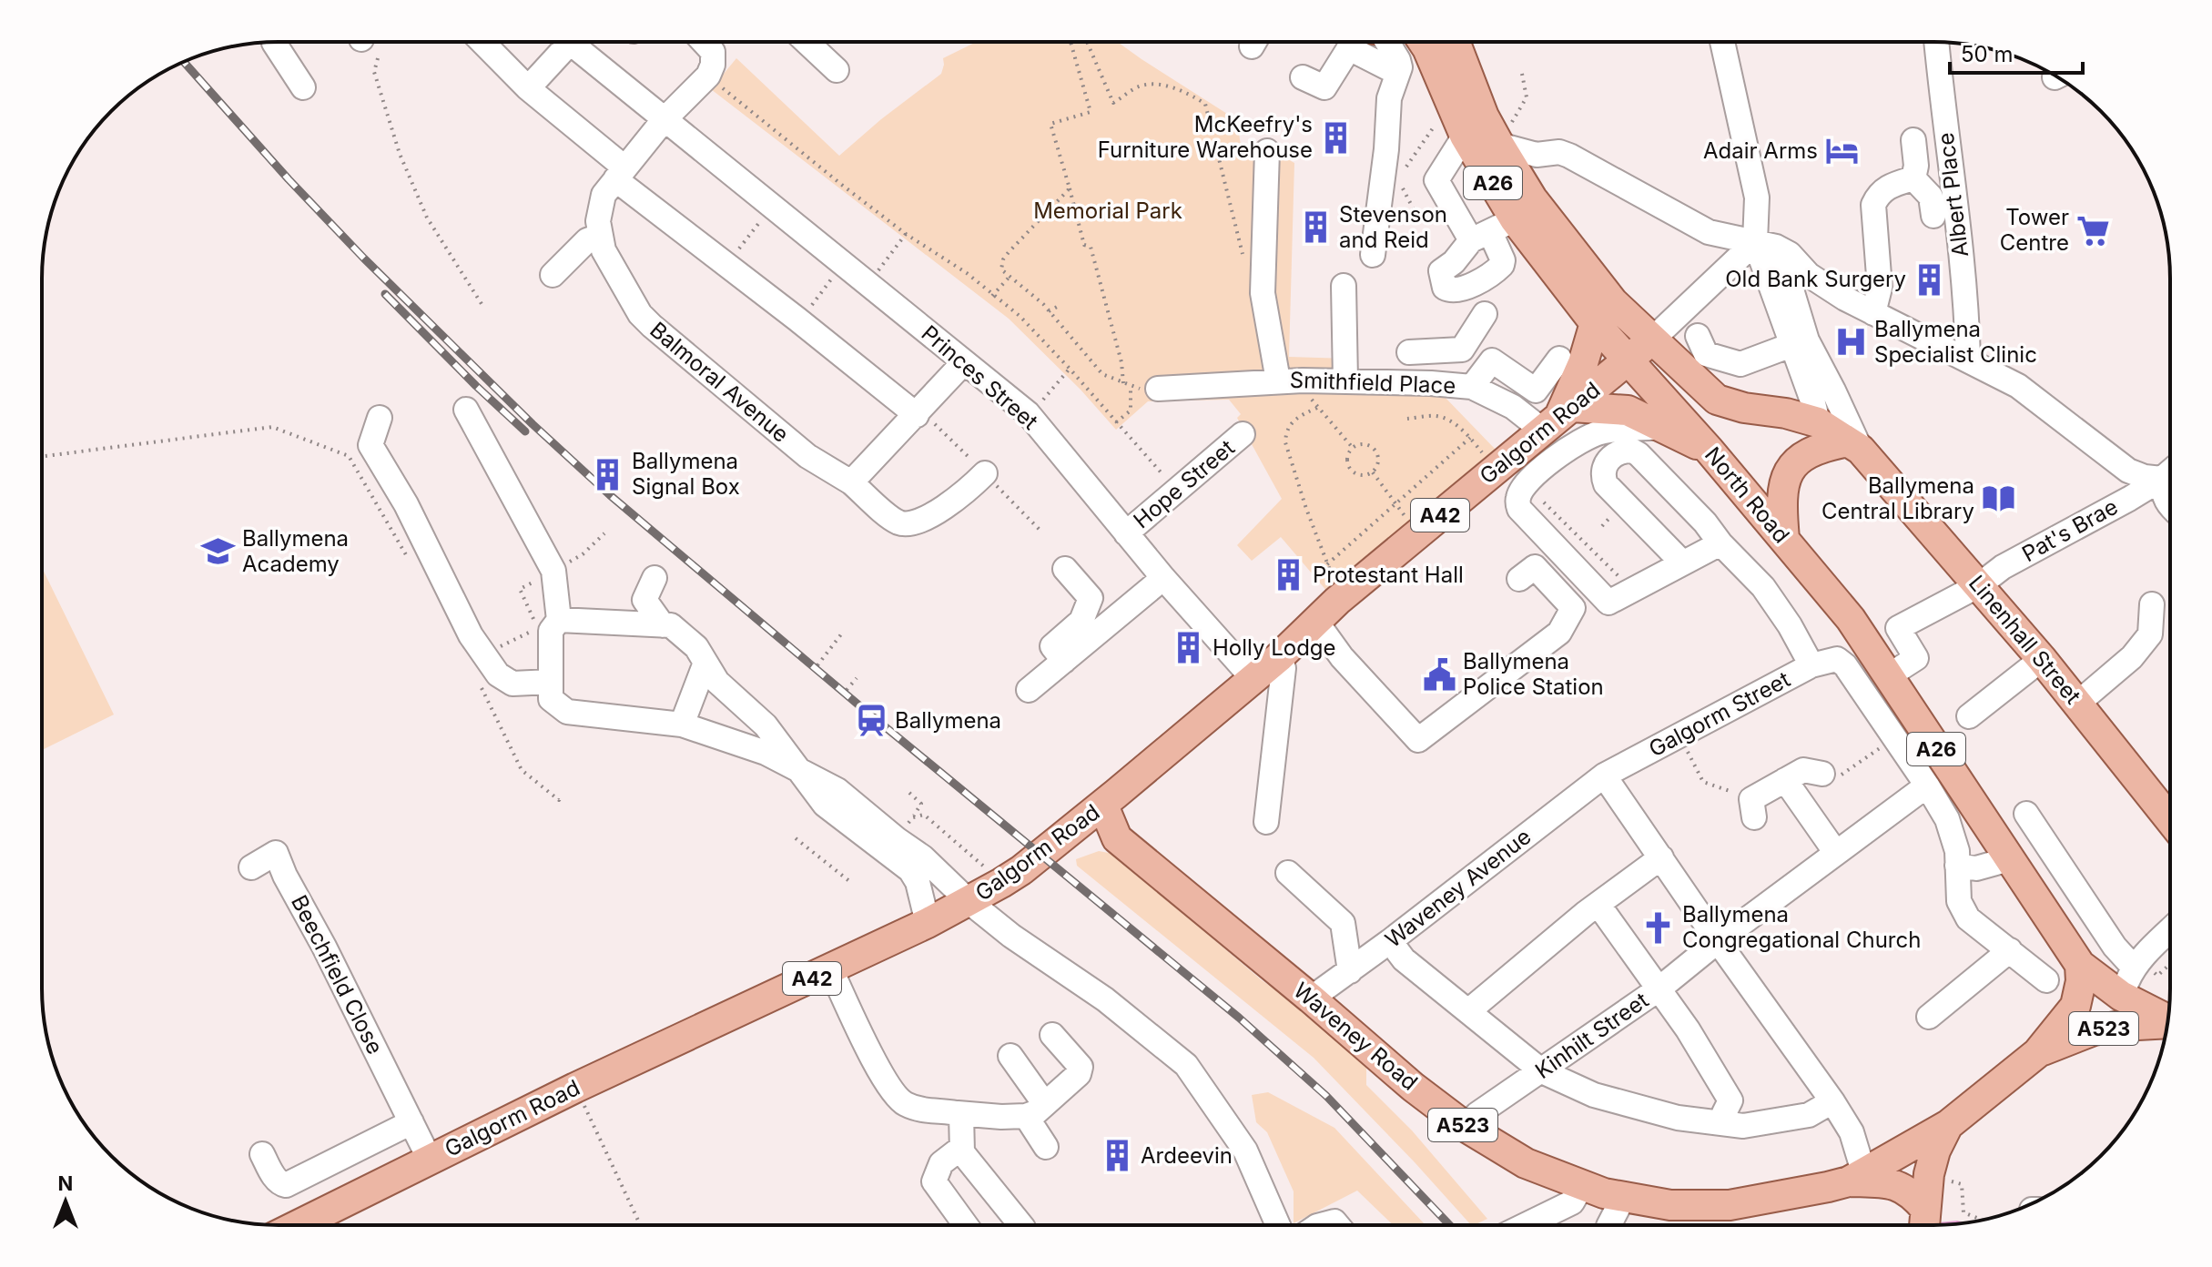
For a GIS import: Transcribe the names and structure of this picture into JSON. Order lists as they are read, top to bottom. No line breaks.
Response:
{"streets":{"main road":["A26","Galgorm Road","North Road","A42","Linenhall Street","A523","Waveney Road"],"street":["Albert Place","Princes Street","Balmoral Avenue","Smithfield Place","Hope Street","Pat's Brae","Galgorm Street","Waveney Avenue","Beechfield Close","Kinhilt Street"]},"crossings":[["A26","North Road"],["A26","A42"],["A26","Linenhall Street"],["A26","A523"],["Princes Street","Balmoral Avenue"],["Princes Street","Galgorm Road"],["Princes Street","Hope Street"],["Smithfield Place","Galgorm Road"],["Galgorm Road","North Road"],["Galgorm Road","A42"],["Galgorm Road","Beechfield Close"],["Galgorm Road","Waveney Road"],["North Road","A42"],["North Road","A523"],["Pat's Brae","Linenhall Street"],["Galgorm Street","Waveney Avenue"],["Waveney Avenue","Waveney Road"],["A523","Waveney Road"],["Kinhilt Street","Waveney Road"]],"parks":["Memorial Park"],"places":{"building":["McKeefry's Furniture Warehouse","Stevenson and Reid","Old Bank Surgery","Ballymena Signal Box","Protestant Hall","Holly Lodge","Ardeevin"],"hotel":["Adair Arms"],"supermarket":["Tower Centre"],"hospital":["Ballymena Specialist Clinic"],"library":["Ballymena Central Library"],"school or university":["Ballymena Academy"],"public building":["Ballymena Police Station"],"station":["Ballymena"],"church":["Ballymena Congregational Church"]},"scale_bar":"50 m","north":"top"}
